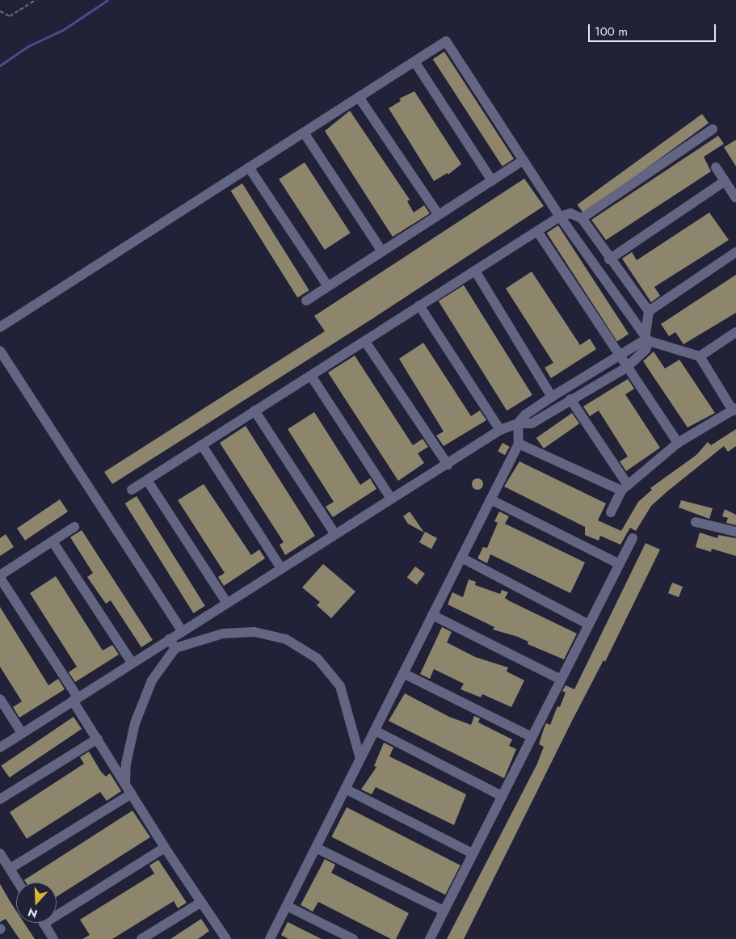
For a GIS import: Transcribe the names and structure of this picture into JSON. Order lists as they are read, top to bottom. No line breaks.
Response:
{"scale_bar":"100 m","north":"bottom"}
